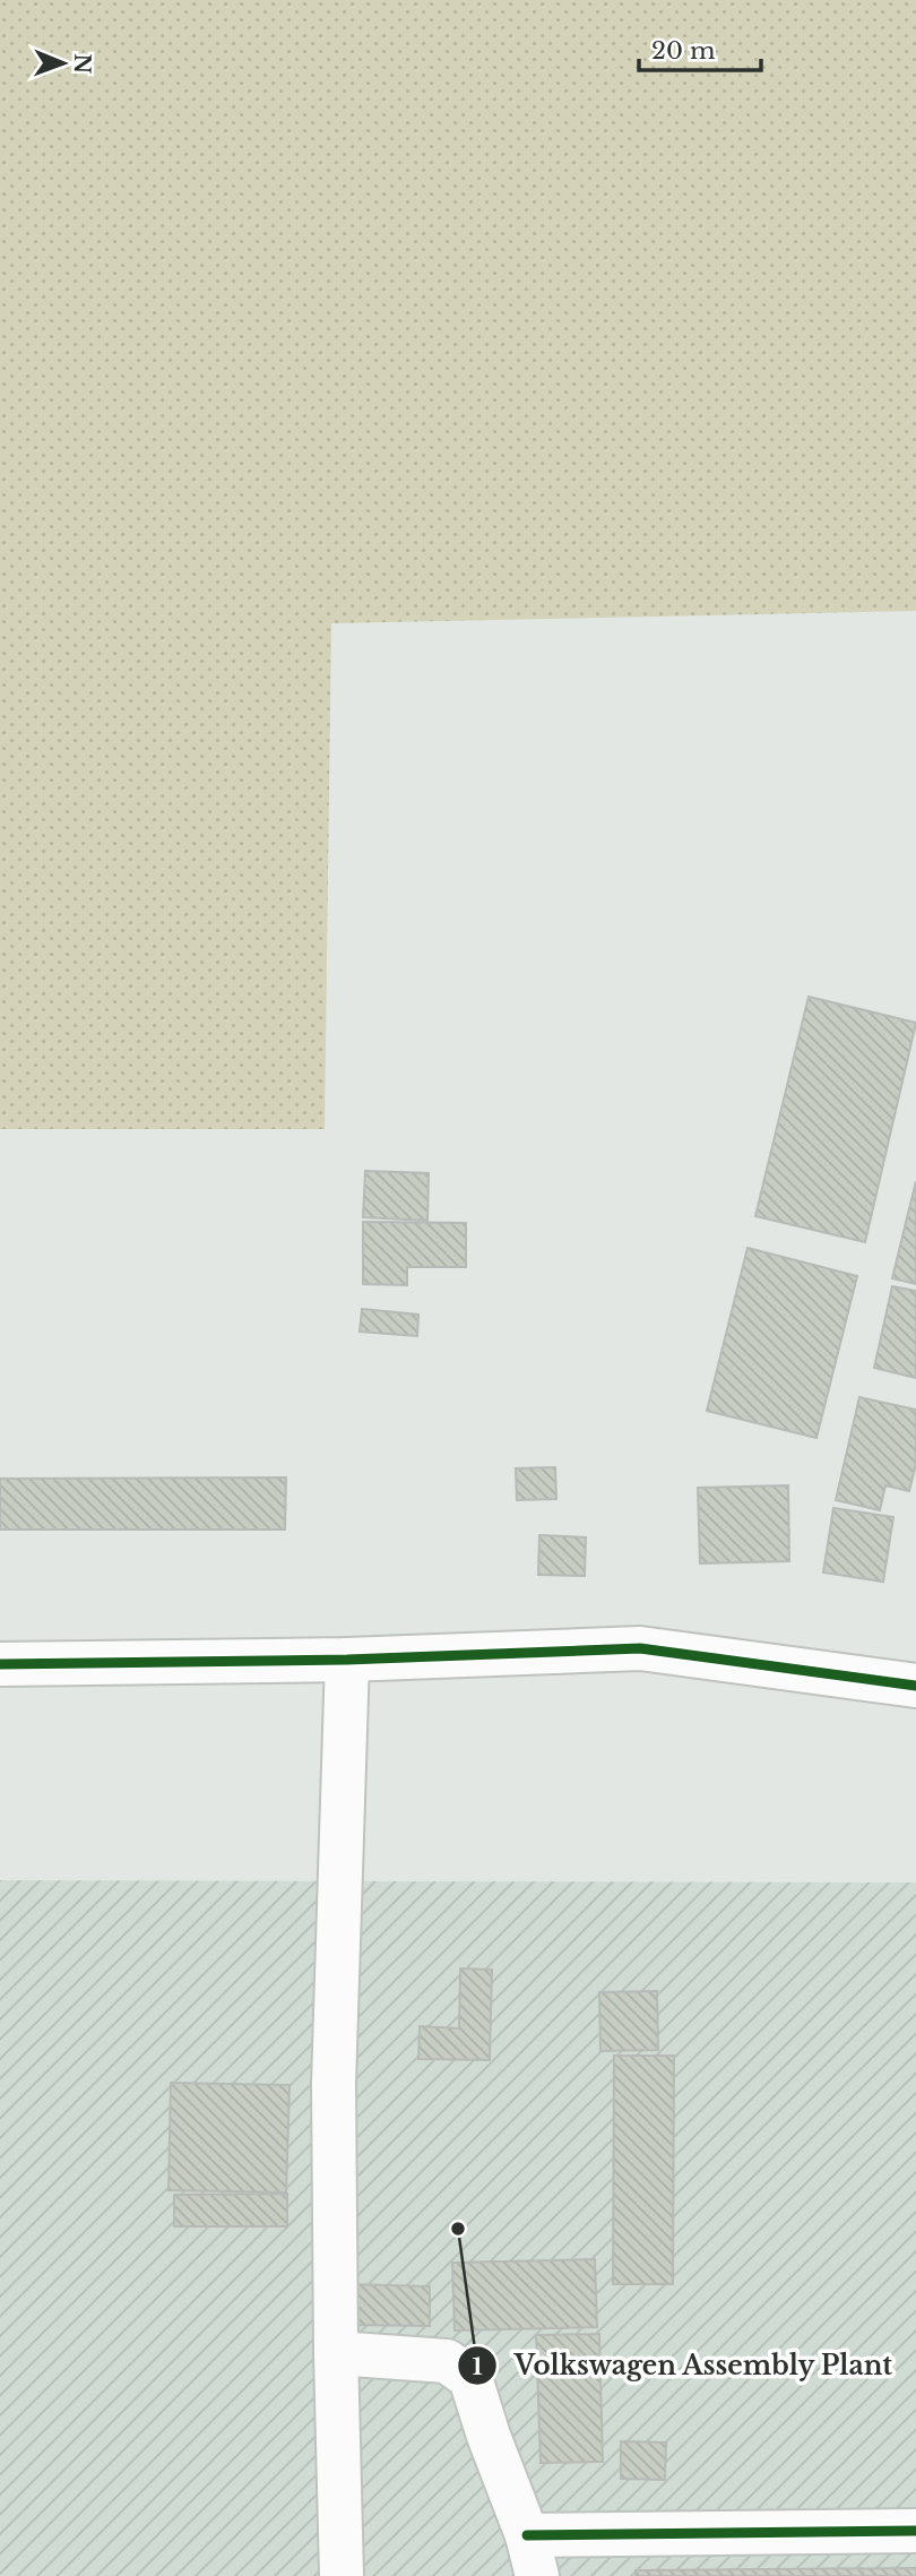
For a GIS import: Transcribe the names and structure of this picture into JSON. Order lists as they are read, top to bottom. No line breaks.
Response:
{"places":["Volkswagen Assembly Plant"],"scale_bar":"20 m","north":"right"}
